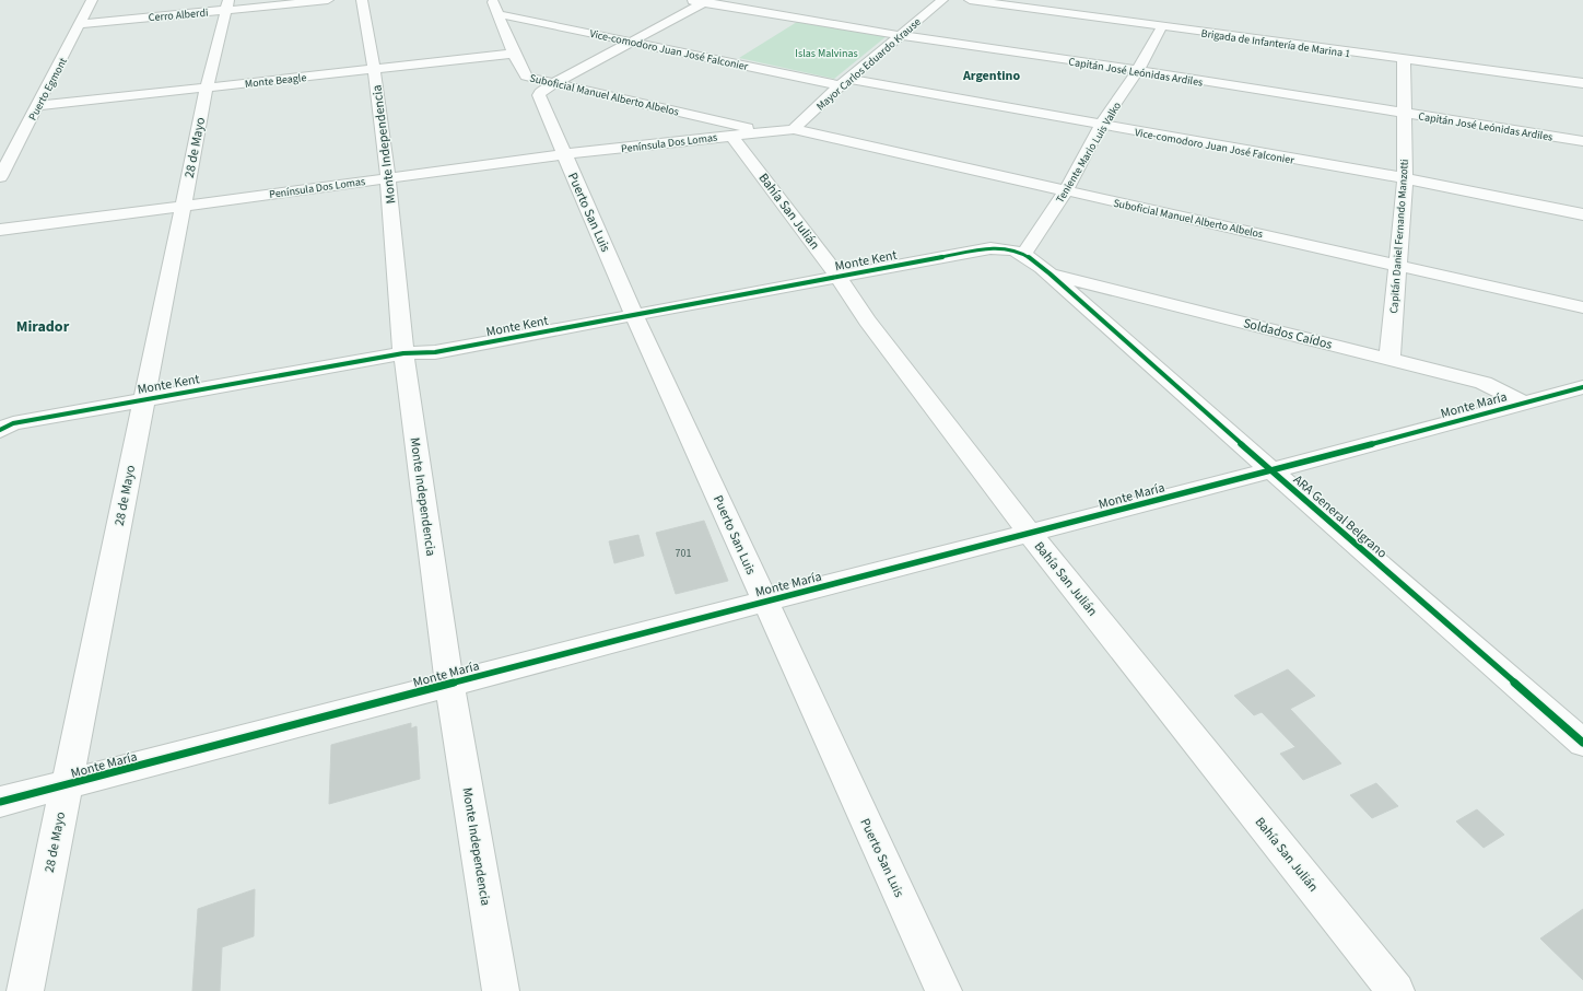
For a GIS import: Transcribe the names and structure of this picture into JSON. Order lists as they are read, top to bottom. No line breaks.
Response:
{"streets":{"street":["Cerro Alberdi","Brigada de Infantería de Marina 1","Vice-comodoro Juan José Falconier","Mayor Carlos Eduardo Krause","Capitán José Leónidas Ardiles","Monte Beagle","Puerto Egmont","Suboficial Manuel Alberto Albelos","Península Dos Lomas","Monte Independencia","28 de Mayo","Teniente Mario Luis Valko","Bahía San Julián","Puerto San Luis","Capitán Daniel Fernando Manzotti","Monte Kent","Soldados Caídos","Monte María","ARA General Belgrano"]},"crossings":[["Cerro Alberdi","Puerto Egmont"],["Cerro Alberdi","28 de Mayo"],["Brigada de Infantería de Marina 1","Teniente Mario Luis Valko"],["Brigada de Infantería de Marina 1","Capitán Daniel Fernando Manzotti"],["Vice-comodoro Juan José Falconier","Mayor Carlos Eduardo Krause"],["Vice-comodoro Juan José Falconier","Suboficial Manuel Alberto Albelos"],["Vice-comodoro Juan José Falconier","Teniente Mario Luis Valko"],["Vice-comodoro Juan José Falconier","Capitán Daniel Fernando Manzotti"],["Mayor Carlos Eduardo Krause","Capitán José Leónidas Ardiles"],["Mayor Carlos Eduardo Krause","Suboficial Manuel Alberto Albelos"],["Capitán José Leónidas Ardiles","Teniente Mario Luis Valko"],["Capitán José Leónidas Ardiles","Capitán Daniel Fernando Manzotti"],["Monte Beagle","Puerto Egmont"],["Monte Beagle","Suboficial Manuel Alberto Albelos"],["Monte Beagle","Monte Independencia"],["Monte Beagle","28 de Mayo"],["Suboficial Manuel Alberto Albelos","Península Dos Lomas"],["Suboficial Manuel Alberto Albelos","Teniente Mario Luis Valko"],["Suboficial Manuel Alberto Albelos","Puerto San Luis"],["Suboficial Manuel Alberto Albelos","Capitán Daniel Fernando Manzotti"],["Península Dos Lomas","Monte Independencia"],["Península Dos Lomas","28 de Mayo"],["Península Dos Lomas","Bahía San Julián"],["Península Dos Lomas","Puerto San Luis"],["Monte Independencia","Monte Kent"],["Monte Independencia","Monte María"],["28 de Mayo","Monte Kent"],["28 de Mayo","Monte María"],["Teniente Mario Luis Valko","Monte Kent"],["Teniente Mario Luis Valko","ARA General Belgrano"],["Bahía San Julián","Monte Kent"],["Bahía San Julián","Monte María"],["Puerto San Luis","Monte Kent"],["Puerto San Luis","Monte María"],["Capitán Daniel Fernando Manzotti","Soldados Caídos"],["Monte Kent","ARA General Belgrano"],["Soldados Caídos","Monte María"],["Soldados Caídos","ARA General Belgrano"],["Monte María","ARA General Belgrano"]],"districts":["Argentino","Mirador"],"parks":["Islas Malvinas"],"house_numbers":["701"]}
